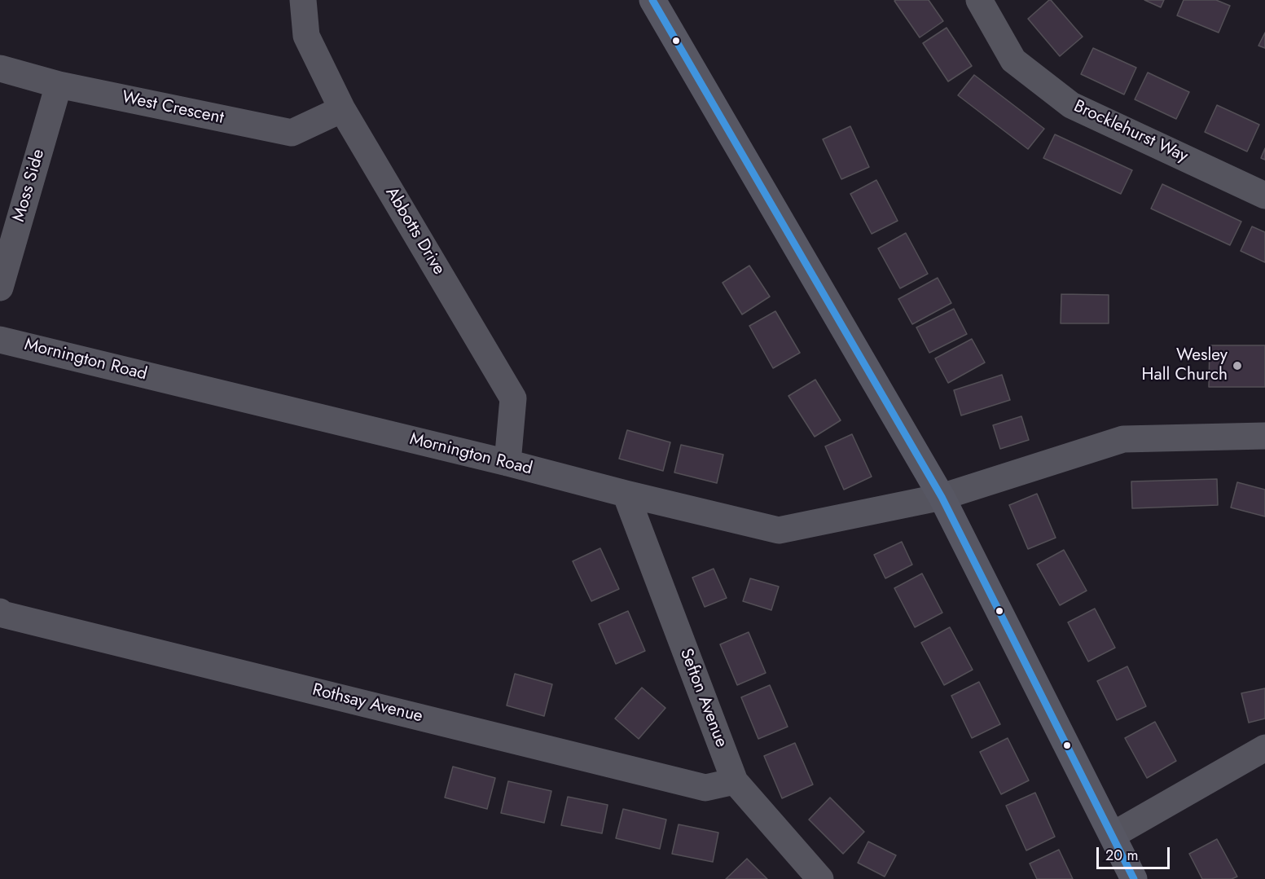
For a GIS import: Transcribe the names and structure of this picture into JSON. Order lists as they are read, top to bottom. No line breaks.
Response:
{"streets":{"street":["West Crescent","Brocklehurst Way","Moss Side","Abbotts Drive","Mornington Road","Sefton Avenue","Rothsay Avenue"]},"crossings":[["West Crescent","Moss Side"],["West Crescent","Abbotts Drive"],["Abbotts Drive","Mornington Road"],["Mornington Road","Sefton Avenue"],["Sefton Avenue","Rothsay Avenue"]],"places":["Wesley Hall Church"],"scale_bar":"20 m"}
